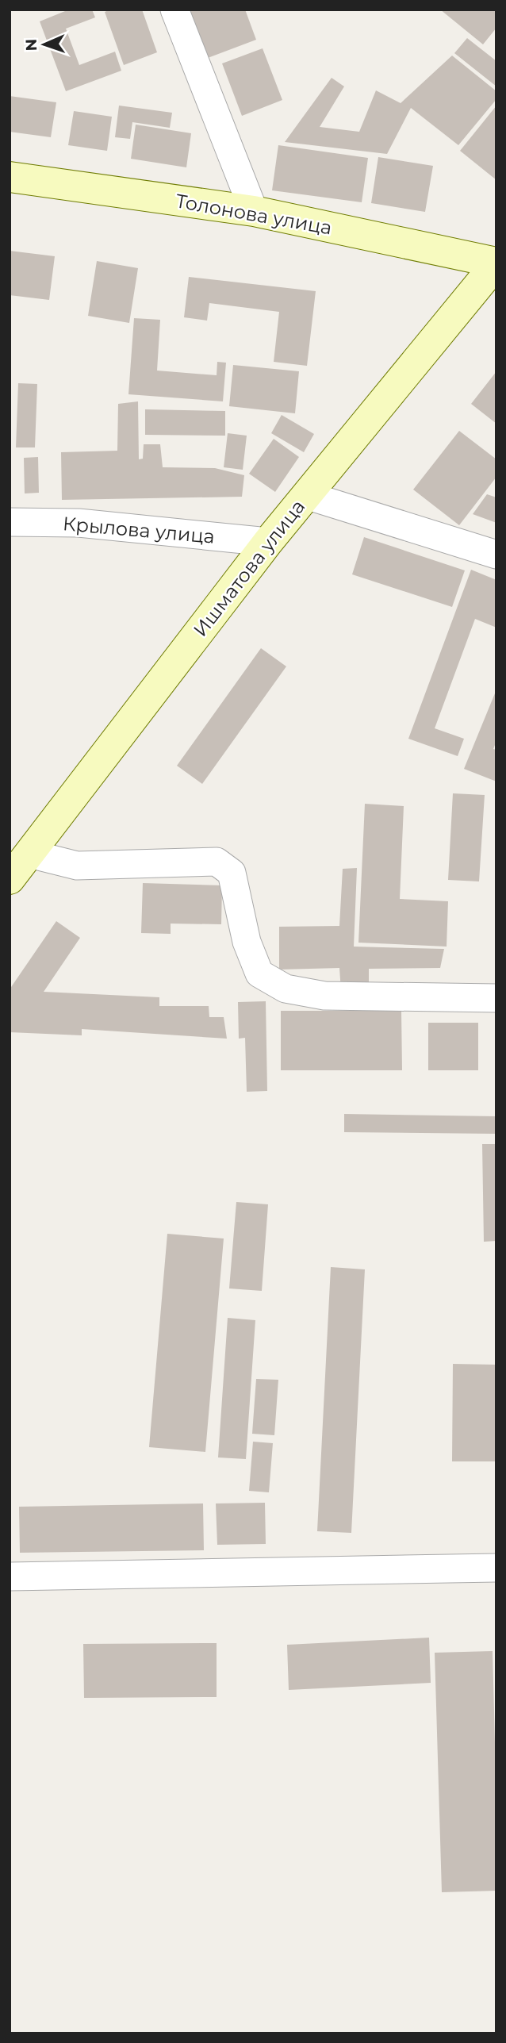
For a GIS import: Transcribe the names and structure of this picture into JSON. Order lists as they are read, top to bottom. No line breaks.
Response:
{"streets":{"main road":["Толонова улица","Ишматова улица"],"street":["Крылова улица"]},"crossings":[["Толонова улица","Ишматова улица"],["Крылова улица","Ишматова улица"]],"north":"left"}
